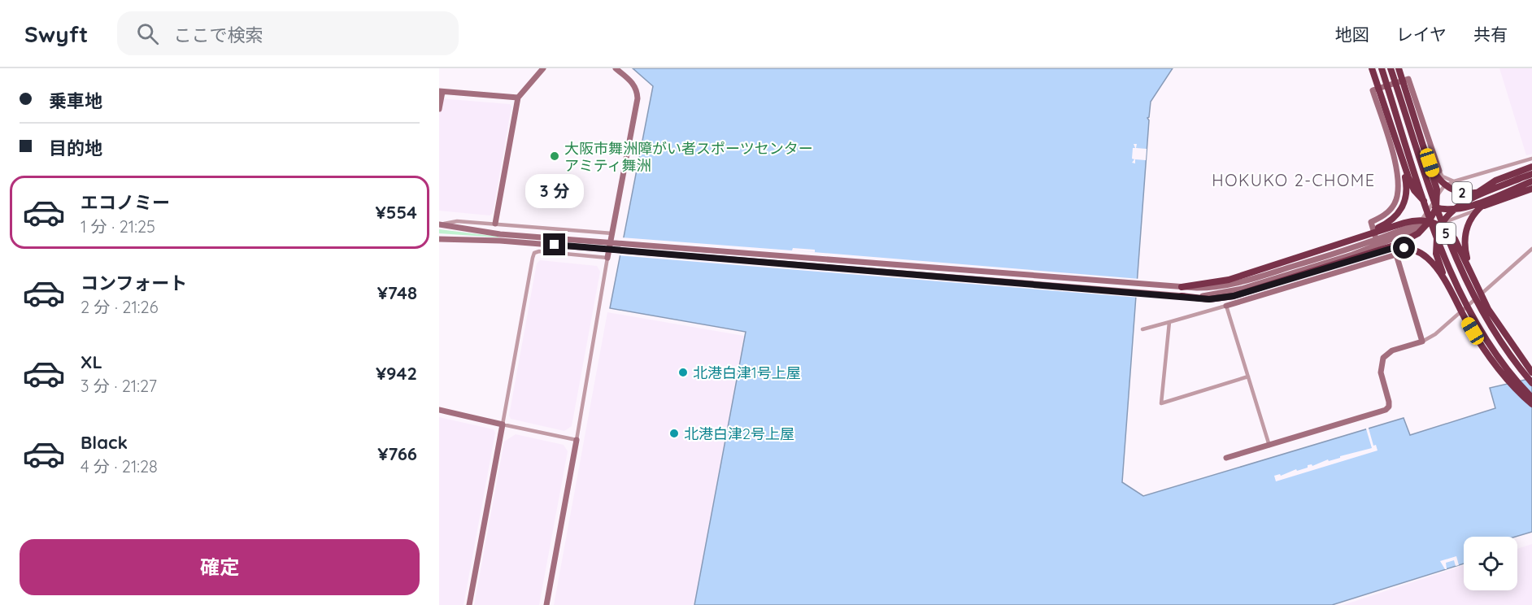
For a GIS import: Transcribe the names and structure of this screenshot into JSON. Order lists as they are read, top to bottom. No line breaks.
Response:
{"streets":{"highway":["2","5"]},"crossings":[["2","5"]],"districts":["HOKUKO 2-CHOME"],"places":["大阪市舞洲障がい者スポーツセンター アミティ舞洲","北港白津1号上屋","北港白津2号上屋"],"page":{"header":"Swyft","search":"ここで検索","nav":["地図","レイヤ","共有"],"banner":["乗車地","目的地"],"bubble":"3 分","list":[{"name":"エコノミー","note":"1 分 · 21:25","value":"¥554"},{"name":"コンフォート","note":"2 分 · 21:26","value":"¥748"},{"name":"XL","note":"3 分 · 21:27","value":"¥942"},{"name":"Black","note":"4 分 · 21:28","value":"¥766"}],"buttons":"確定"}}
